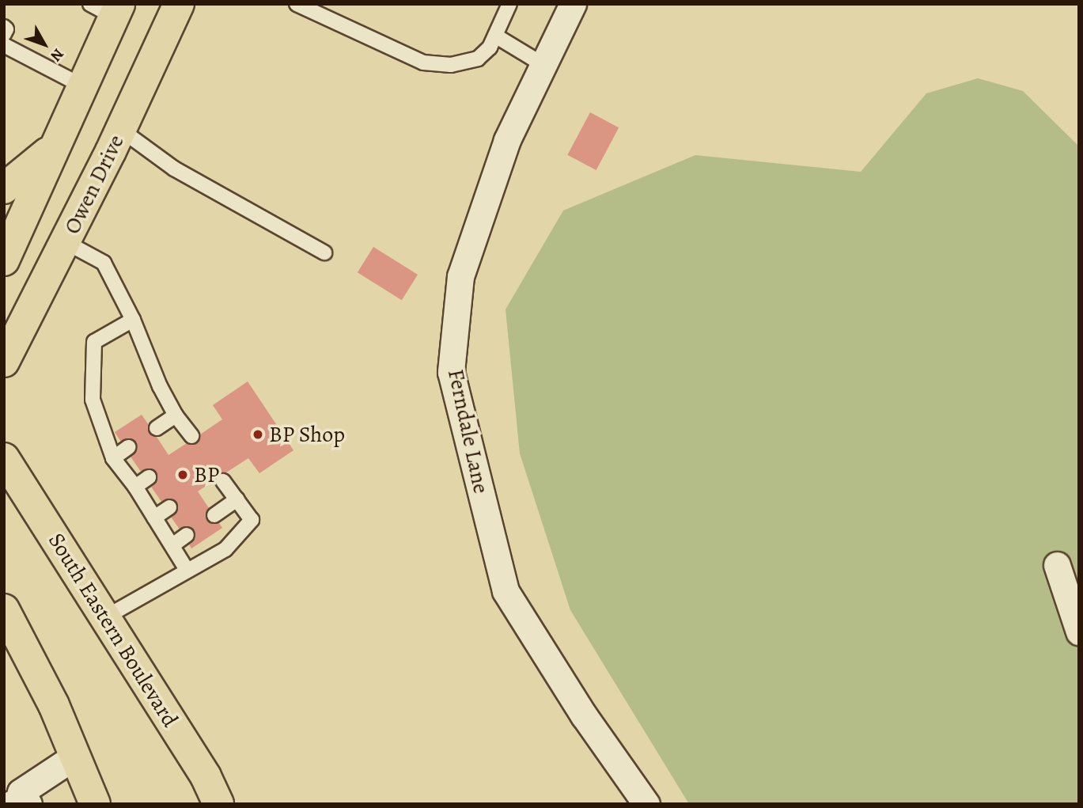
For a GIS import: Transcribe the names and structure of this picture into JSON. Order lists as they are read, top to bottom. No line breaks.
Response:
{"streets":{"highway":["Owen Drive","South Eastern Boulevard"],"street":["Ferndale Lane"]},"places":["BP Shop","BP"],"north":"bottom right"}
